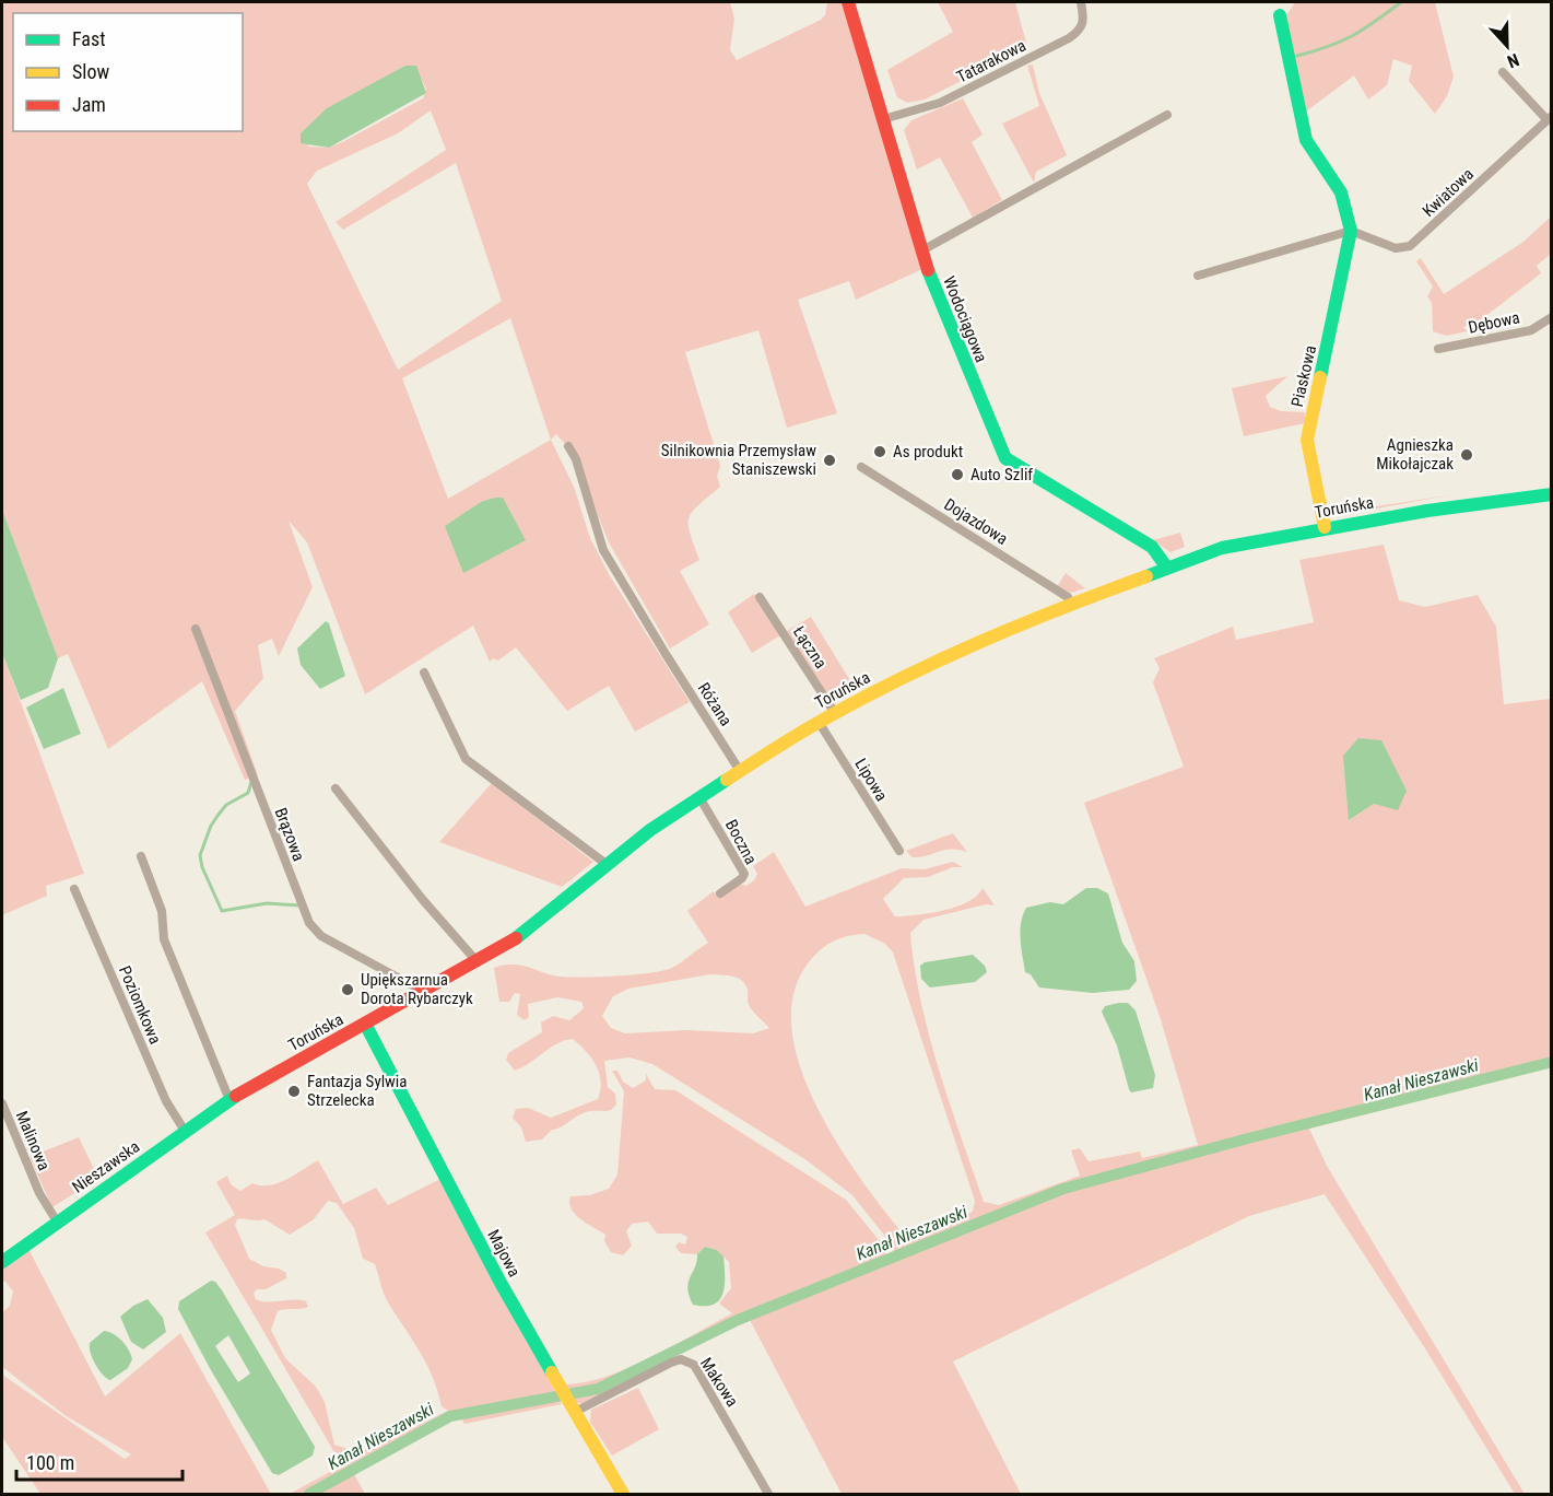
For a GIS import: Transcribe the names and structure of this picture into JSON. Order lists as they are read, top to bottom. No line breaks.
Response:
{"streets":{"main road":["Wodociągowa","Piaskowa","Toruńska","Nieszawska","Majowa"],"street":["Tatarakowa","Kwiatowa","Dębowa","Dojazdowa","Łączna","Różana","Lipowa","Brązowa","Boczna","Poziomkowa","Malinowa","Makowa"]},"crossings":[["Tatarakowa","Wodociągowa"],["Kwiatowa","Piaskowa"],["Wodociągowa","Toruńska"],["Piaskowa","Toruńska"],["Toruńska","Dojazdowa"],["Toruńska","Łączna"],["Toruńska","Różana"],["Toruńska","Lipowa"],["Toruńska","Brązowa"],["Toruńska","Boczna"],["Toruńska","Nieszawska"],["Toruńska","Majowa"],["Poziomkowa","Nieszawska"],["Malinowa","Nieszawska"],["Majowa","Makowa"]],"water":["Kanał Nieszawski"],"places":["As produkt","Agnieszka Mikołajczak","Silnikownia Przemysław Staniszewski","Auto Szlif","Upiększarnua Dorota Rybarczyk","Fantazja Sylwia Strzelecka"],"legend":["Fast","Slow","Jam"],"scale_bar":"100 m","north":"bottom"}
